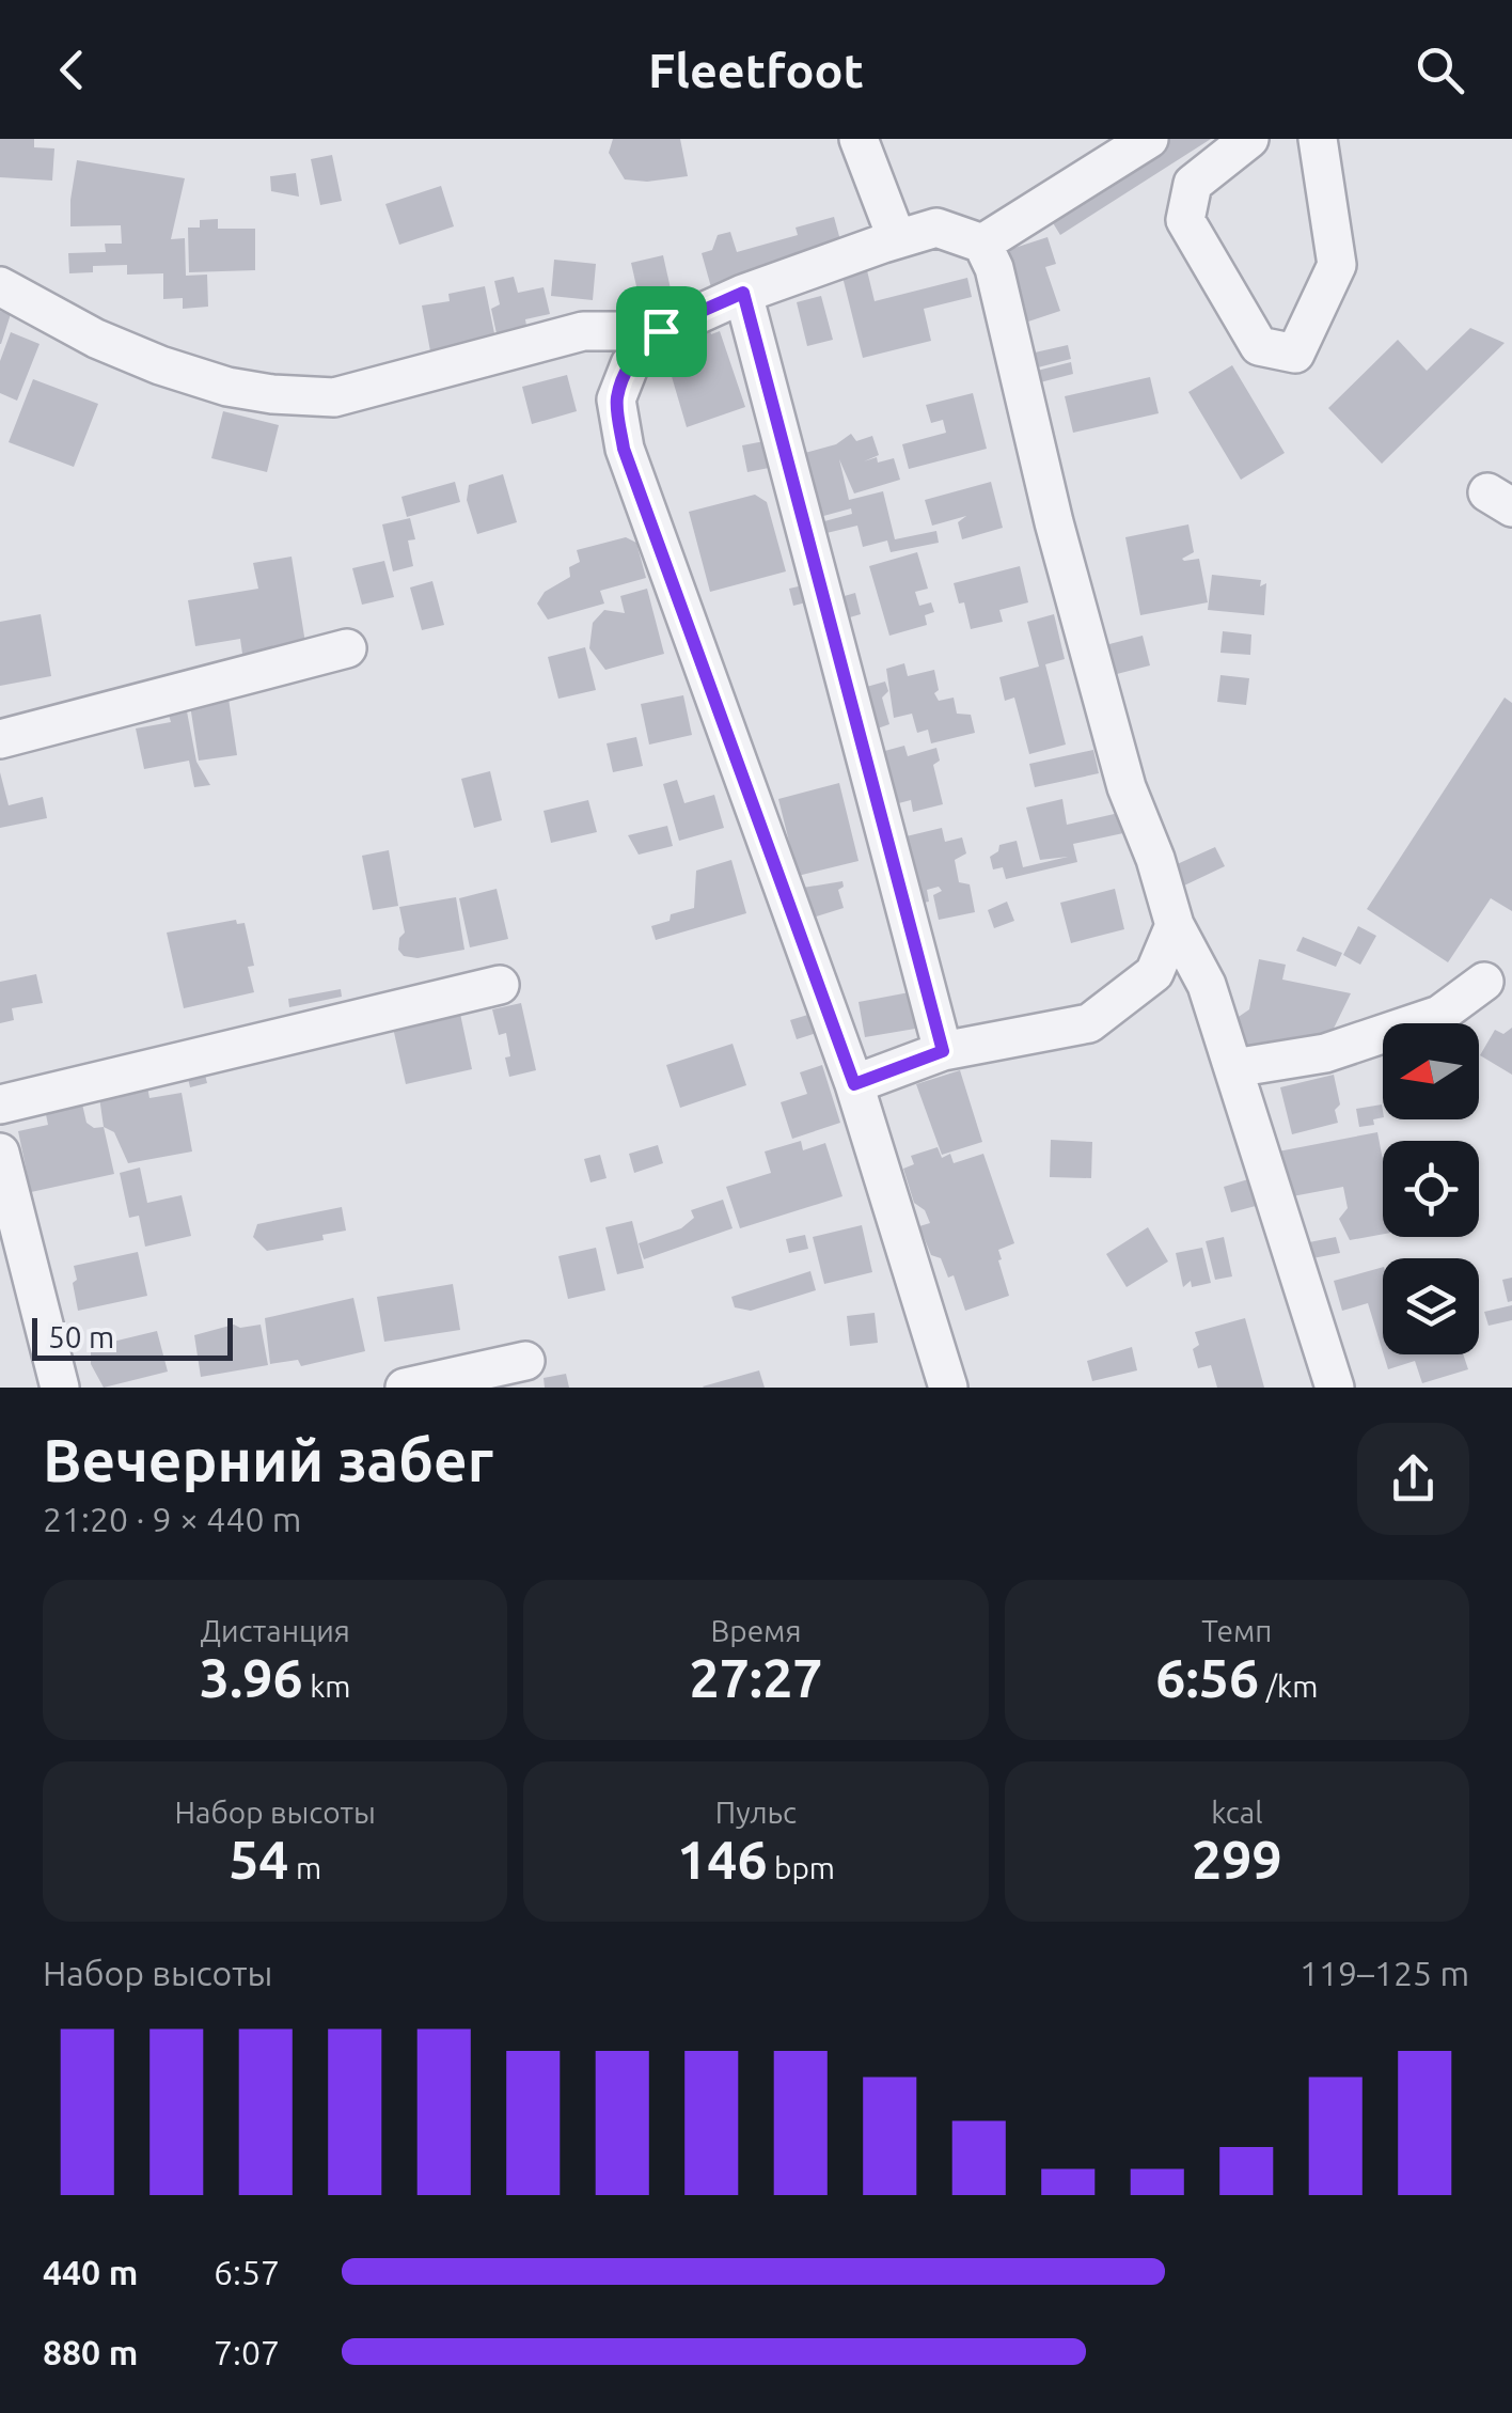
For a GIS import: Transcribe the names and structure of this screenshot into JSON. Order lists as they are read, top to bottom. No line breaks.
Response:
{"scale_bar":"50 m","north":"left","page":{"header":"Fleetfoot","scale":"50 m","heading":["Вечерний забег","21:20 · 9 × 440 m"],"stats":[["Дистанция","3.96 km"],["Время","27:27"],["Темп","6:56 /km"],["Набор высоты","54 m"],["Пульс","146 bpm"],["kcal","299"]],"chart":["Набор высоты","119–125 m"],"list":[{"name":"440 m","note":"6:57"},{"name":"880 m","note":"7:07"}]}}
